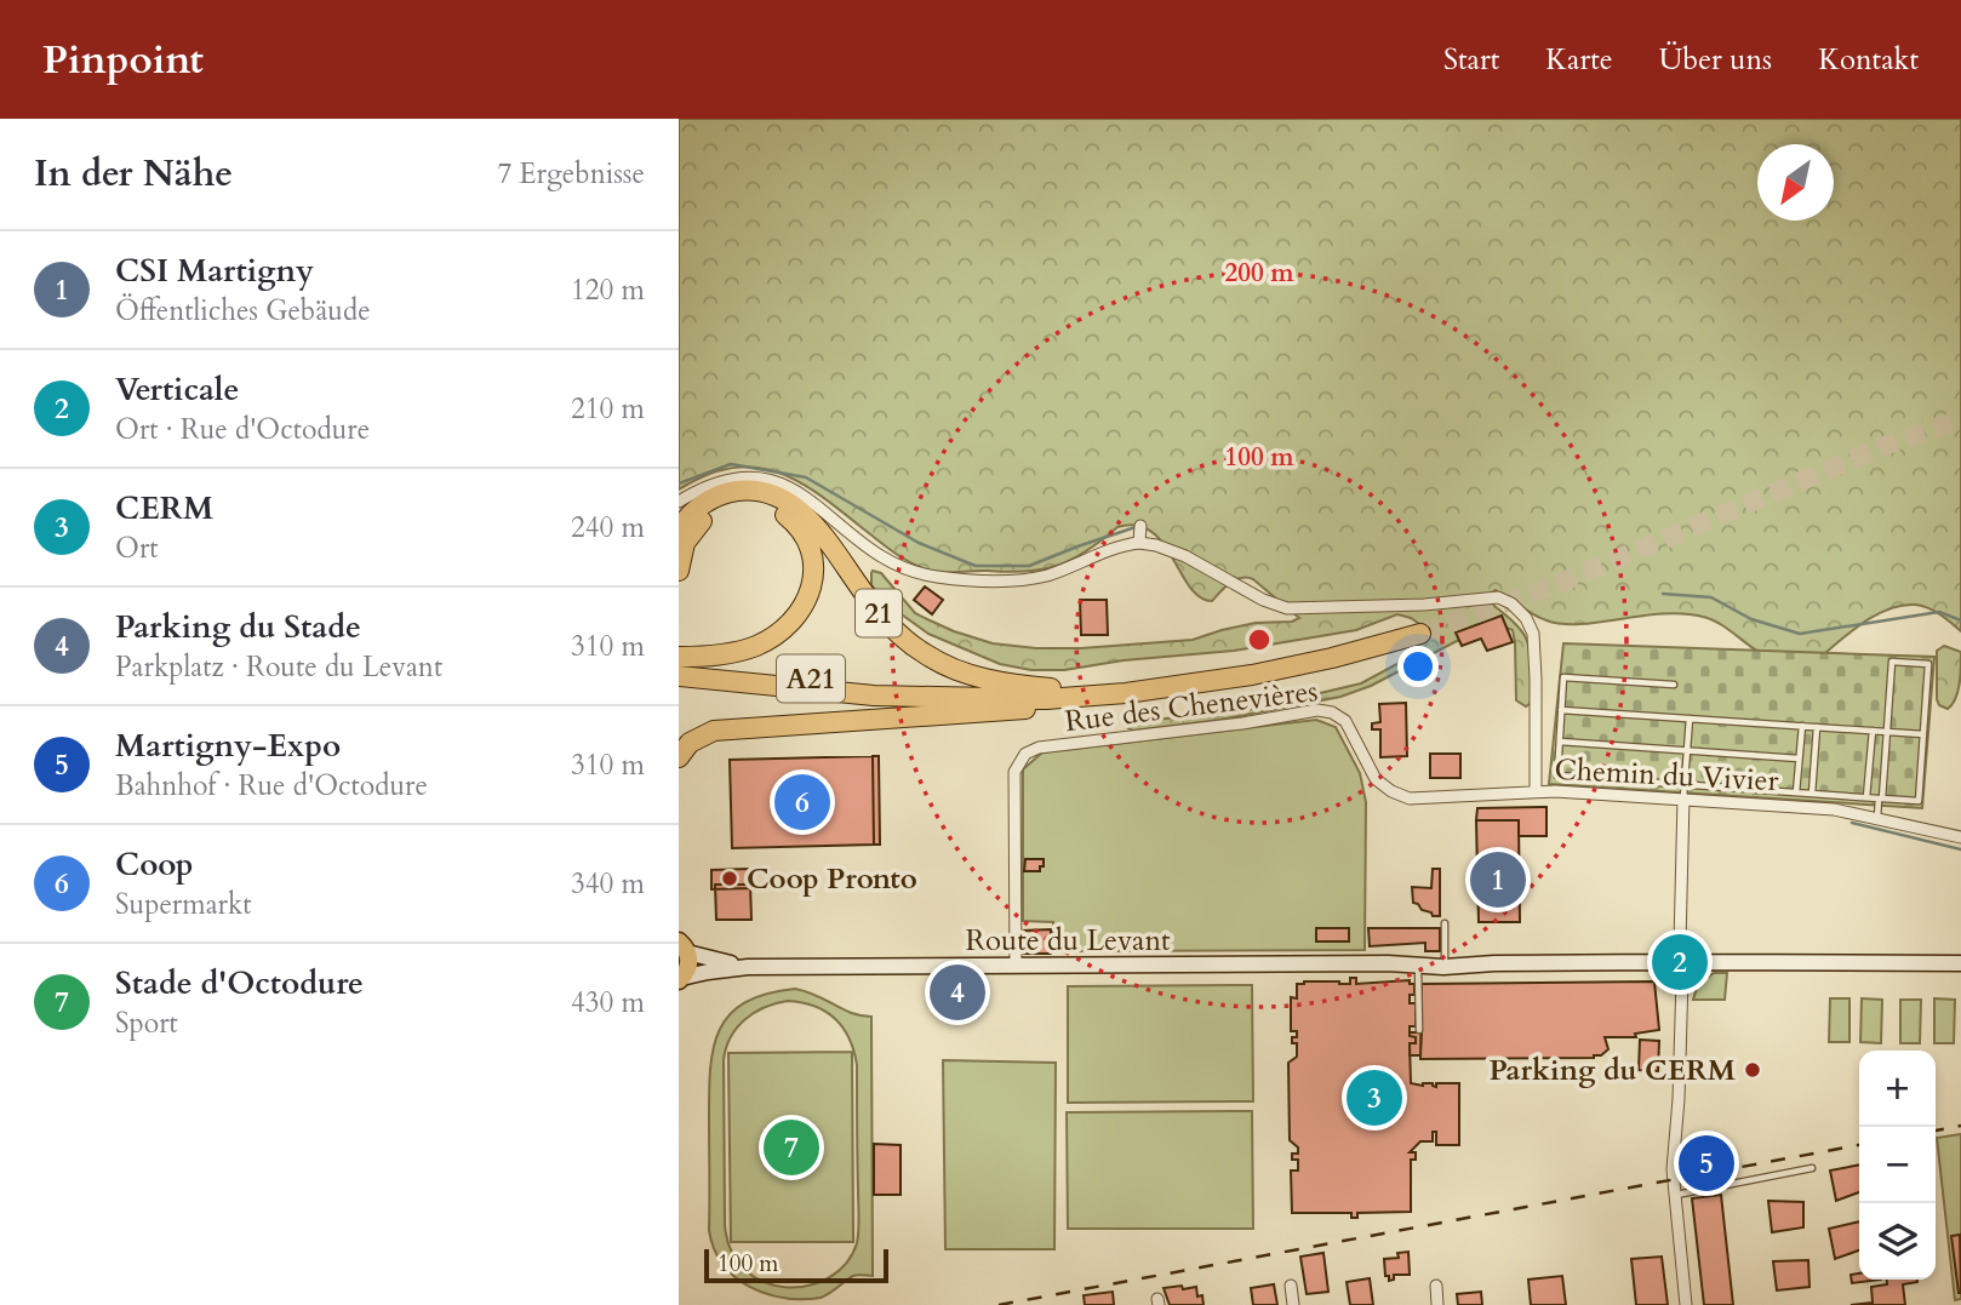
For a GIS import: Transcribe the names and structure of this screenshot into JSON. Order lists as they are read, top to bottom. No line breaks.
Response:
{"streets":{"highway":["21","A21"],"street":["Rue des Chenevières","Chemin du Vivier","Route du Levant"]},"crossings":[["21","A21"],["Rue des Chenevières","Chemin du Vivier"],["Rue des Chenevières","Route du Levant"]],"places":["Coop Pronto","Parking du CERM"],"scale_bar":"100 m","north":"bottom left","page":{"header":"Pinpoint","nav":["Start","Karte","Über uns","Kontakt"],"heading":["In der Nähe","7 Ergebnisse"],"list":[{"mark":"1","name":"CSI Martigny","note":"Öffentliches Gebäude","value":"120 m"},{"mark":"2","name":"Verticale","note":"Ort · Rue d'Octodure","value":"210 m"},{"mark":"3","name":"CERM","note":"Ort","value":"240 m"},{"mark":"4","name":"Parking du Stade","note":"Parkplatz · Route du Levant","value":"310 m"},{"mark":"5","name":"Martigny-Expo","note":"Bahnhof · Rue d'Octodure","value":"310 m"},{"mark":"6","name":"Coop","note":"Supermarkt","value":"340 m"},{"mark":"7","name":"Stade d'Octodure","note":"Sport","value":"430 m"}],"pins":["6","1","2","4","3","7","5"],"map_buttons":["+","−"],"scale":"100 m"},"rings":["200 m","100 m"]}
